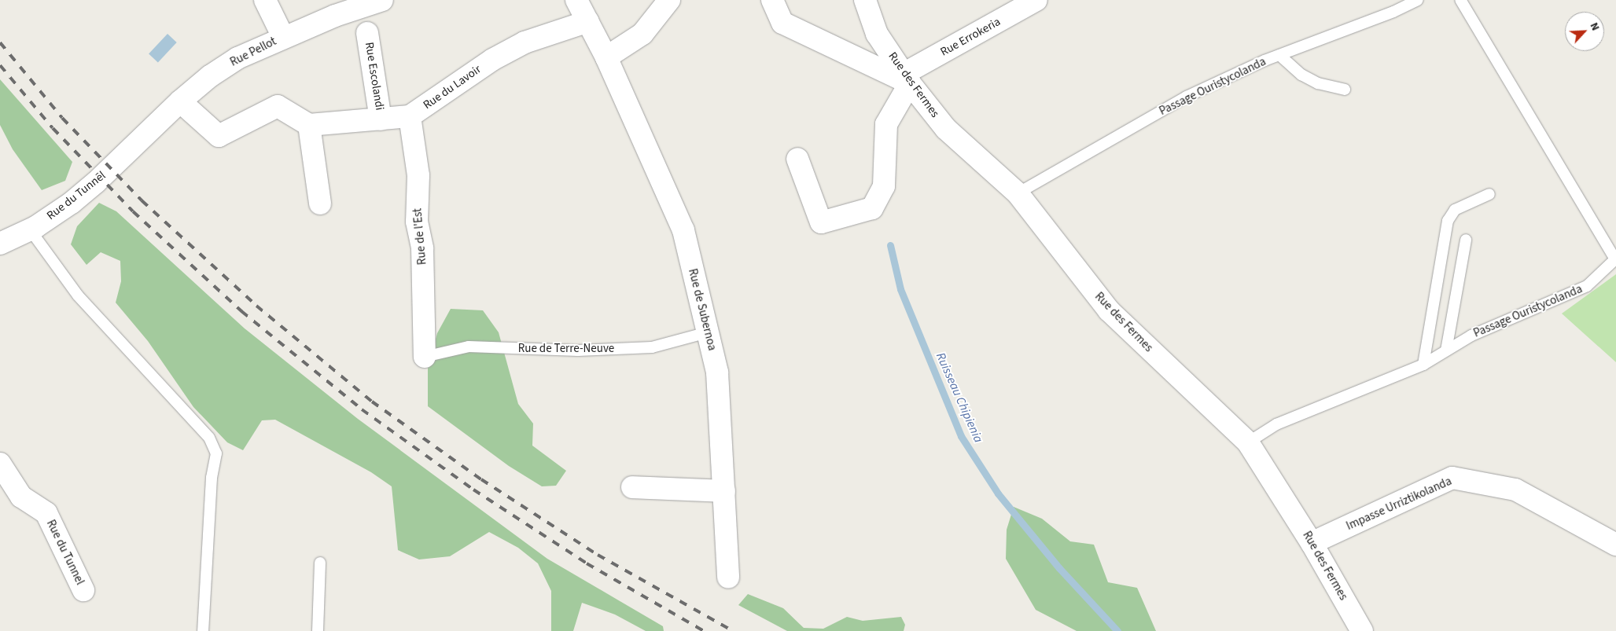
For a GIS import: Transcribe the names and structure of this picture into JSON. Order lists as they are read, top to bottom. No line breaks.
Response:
{"streets":{"street":["Rue Errokeria","Rue Pellot","Rue Escolandi","Rue des Fermes","Rue du Lavoir","Rue du Tunnel","Rue de l'Est","Rue de Subernoa","Impasse Urriztikolanda"],"lane":["Passage Ouristycolanda","Rue de Terre-Neuve"]},"crossings":[["Rue Errokeria","Rue des Fermes"],["Rue Pellot","Rue du Tunnel"],["Rue Escolandi","Rue du Lavoir"],["Rue des Fermes","Passage Ouristycolanda"],["Rue des Fermes","Impasse Urriztikolanda"],["Rue du Lavoir","Rue de l'Est"],["Rue du Lavoir","Rue de Subernoa"],["Rue de l'Est","Rue de Terre-Neuve"],["Rue de Subernoa","Rue de Terre-Neuve"]],"water":["Ruisseau Chipienia"],"north":"top right"}
